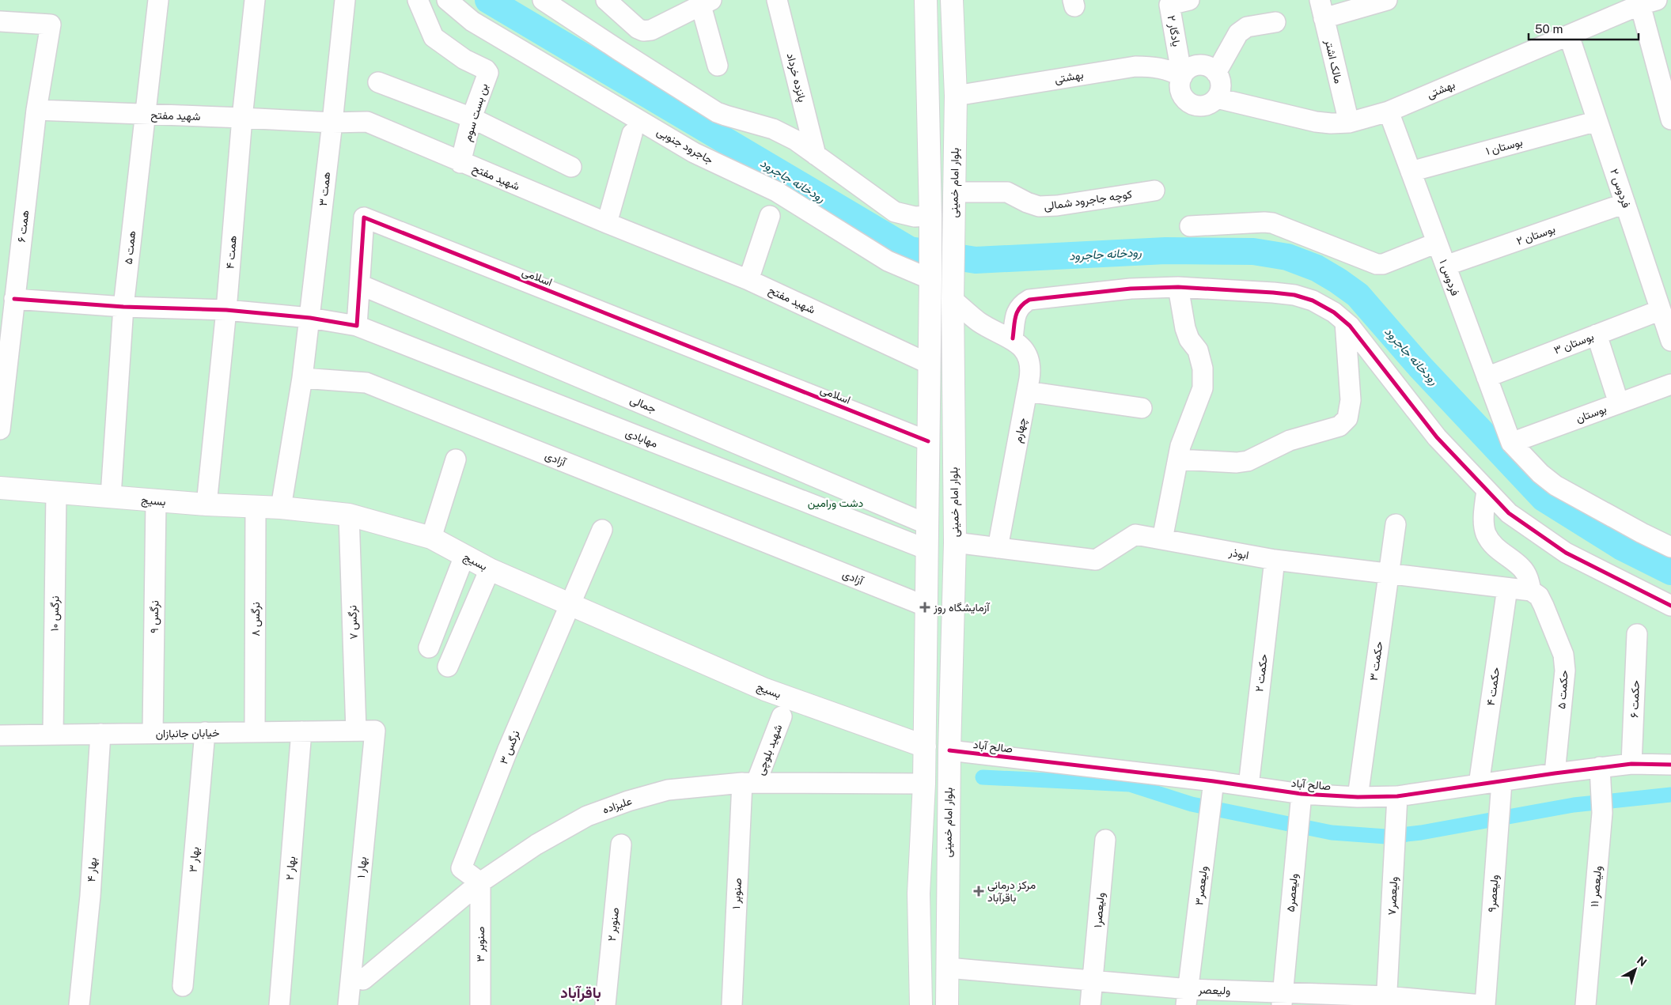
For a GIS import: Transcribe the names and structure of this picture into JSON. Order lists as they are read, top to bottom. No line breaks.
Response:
{"streets":{"main road":["بلوار امام خمینی","بسیج"],"street":["یادگار ۲","مالک اشتر","بهشتی","پانزده خرداد","بن بست سوم","شهید مفتح","جاجرود جنوبی","بوستان ۱","فردوس ۲","همت ۳","کوچه جاجرود شمالی","همت ۶","بوستان ۲","همت ۵","همت ۴","اسلامی","فردوس ۱","بوستان ۳","جمالی","بوستان","چهارم","مهابادی","آزادی","ابوذر","نرگس ۱۰","نرگس ۹","نرگس ۸","نرگس ۷","حکمت ۳","حکمت ۲","حکمت ۴","حکمت ۵","حکمت ۶","خیابان جانبازان","صالح آباد","نرگس ۳","شهید بلوچی","علیزاده","بهار ۳","بهار ۱","بهار ۲","بهار ۴","ولیعصر۳","ولیعصر ۱۱","ولیعصر۵","صنوبر ۱","ولیعصر۹","ولیعصر۷","ولیعصر۱","صنوبر ۲","صنوبر ۳","ولیعصر"]},"crossings":[["یادگار ۲","بهشتی"],["مالک اشتر","بهشتی"],["بهشتی","بلوار امام خمینی"],["بهشتی","فردوس ۲"],["بهشتی","فردوس ۱"],["بن بست سوم","شهید مفتح"],["شهید مفتح","همت ۳"],["شهید مفتح","همت ۶"],["شهید مفتح","همت ۵"],["شهید مفتح","همت ۴"],["بوستان ۱","فردوس ۲"],["بوستان ۱","فردوس ۱"],["بلوار امام خمینی","کوچه جاجرود شمالی"],["بلوار امام خمینی","چهارم"],["بلوار امام خمینی","ابوذر"],["بلوار امام خمینی","صالح آباد"],["بلوار امام خمینی","ولیعصر"],["فردوس ۲","بوستان ۲"],["فردوس ۲","بوستان ۳"],["همت ۳","آزادی"],["بوستان ۲","فردوس ۱"],["همت ۵","بسیج"],["همت ۴","بسیج"],["اسلامی","جمالی"],["اسلامی","مهابادی"],["فردوس ۱","بوستان ۳"],["فردوس ۱","بوستان"],["چهارم","ابوذر"],["بسیج","نرگس ۱۰"],["بسیج","نرگس ۹"],["بسیج","نرگس ۸"],["بسیج","نرگس ۷"],["بسیج","نرگس ۳"],["ابوذر","حکمت ۳"],["ابوذر","حکمت ۲"],["ابوذر","حکمت ۴"],["ابوذر","حکمت ۵"],["نرگس ۱۰","خیابان جانبازان"],["نرگس ۹","خیابان جانبازان"],["نرگس ۸","خیابان جانبازان"],["نرگس ۷","خیابان جانبازان"],["نرگس ۷","بهار ۱"],["حکمت ۳","صالح آباد"],["حکمت ۲","صالح آباد"],["حکمت ۴","صالح آباد"],["حکمت ۵","صالح آباد"],["حکمت ۶","صالح آباد"],["خیابان جانبازان","بهار ۳"],["خیابان جانبازان","بهار ۱"],["خیابان جانبازان","بهار ۲"],["خیابان جانبازان","بهار ۴"],["صالح آباد","ولیعصر۳"],["صالح آباد","ولیعصر ۱۱"],["صالح آباد","ولیعصر۵"],["صالح آباد","ولیعصر۹"],["صالح آباد","ولیعصر۷"],["نرگس ۳","علیزاده"],["نرگس ۳","صنوبر ۳"],["شهید بلوچی","علیزاده"],["شهید بلوچی","صنوبر ۱"],["علیزاده","صنوبر ۱"],["علیزاده","صنوبر ۳"],["ولیعصر۳","ولیعصر"],["ولیعصر۵","ولیعصر"],["ولیعصر۷","ولیعصر"],["ولیعصر۱","ولیعصر"]],"districts":["باقرآباد"],"water":["رودخانه جاجرود"],"parks":["دشت ورامین"],"places":{"health":["آزمایشگاه روز","مرکز درمانی باقرآباد"]},"scale_bar":"50 m","north":"top right"}
